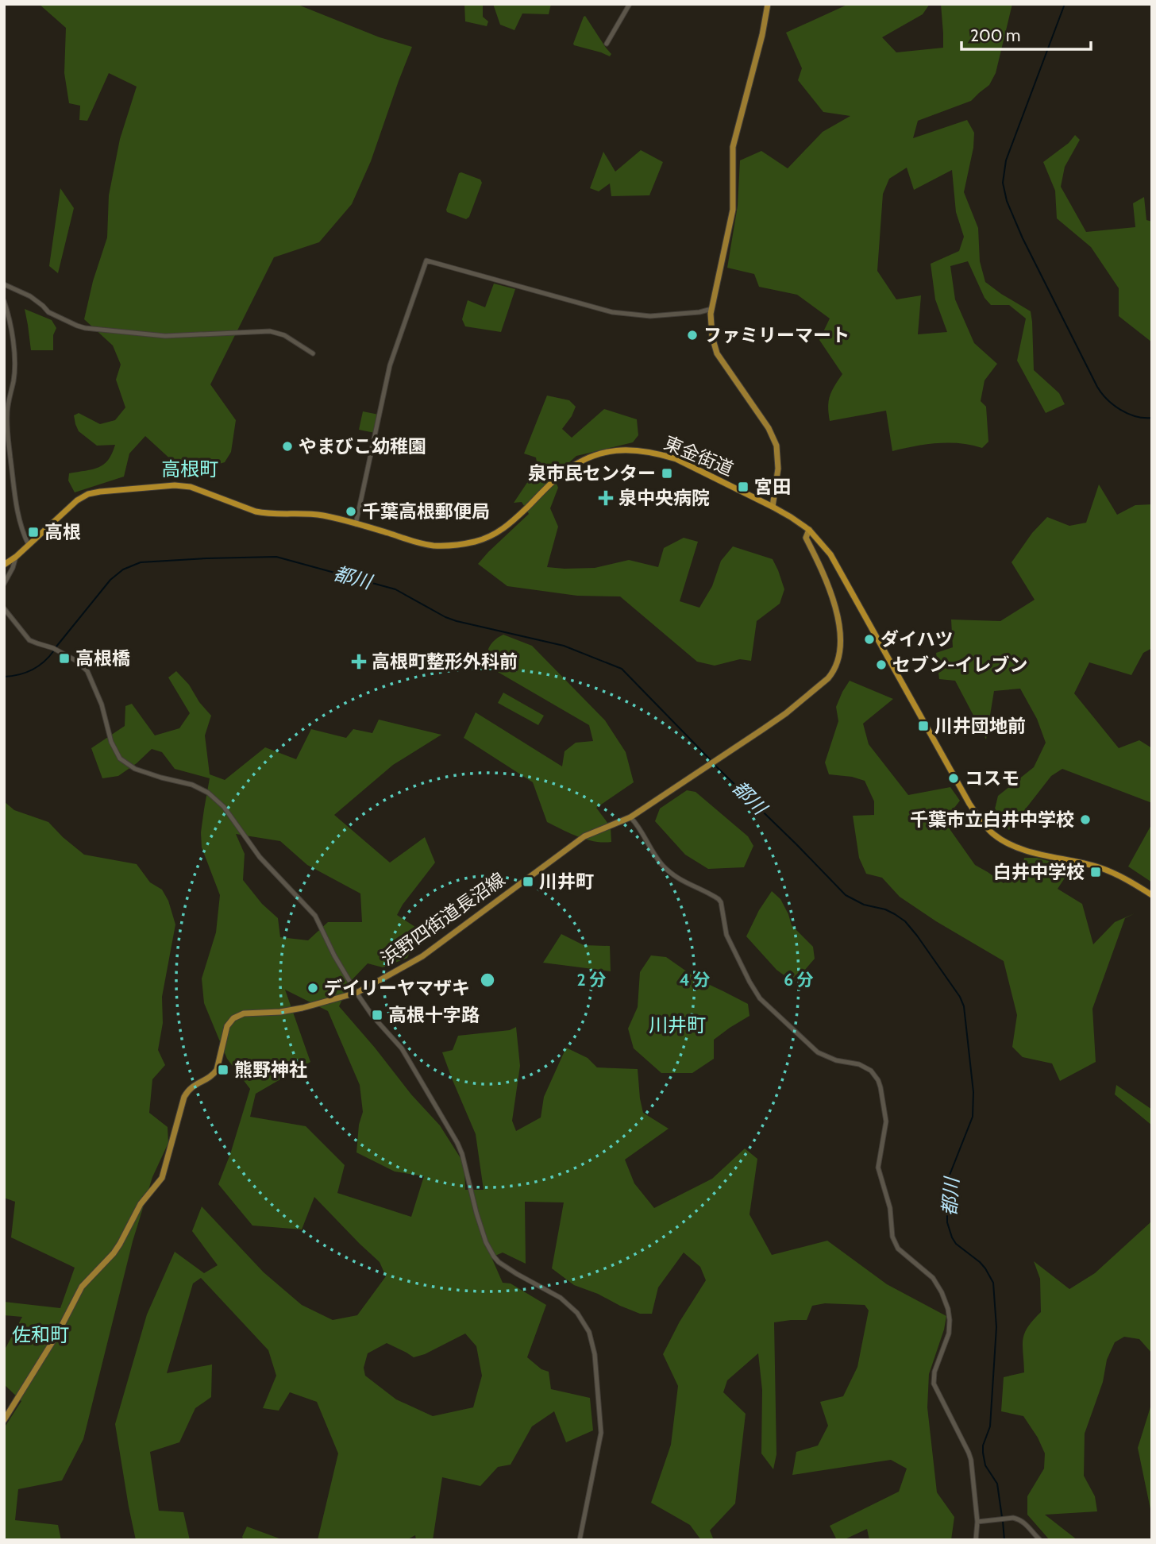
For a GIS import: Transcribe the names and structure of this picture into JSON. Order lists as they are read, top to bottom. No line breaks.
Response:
{"streets":{"highway":["東金街道"],"main road":["浜野四街道長沼線"]},"crossings":[["東金街道","浜野四街道長沼線"]],"districts":["高根町","川井町","佐和町"],"water":["都川"],"places":{"other":["ファミリーマート","やまびこ幼稚園","千葉高根郵便局","ダイハツ","セブン-イレブン","コスモ","千葉市立白井中学校","デイリーヤマザキ"],"transit":["泉市民センター","宮田","高根","高根橋","川井団地前","白井中学校","川井町","高根十字路","熊野神社"],"health":["泉中央病院","高根町整形外科前"]},"scale_bar":"200 m","rings":["2 分","4 分","6 分"]}
